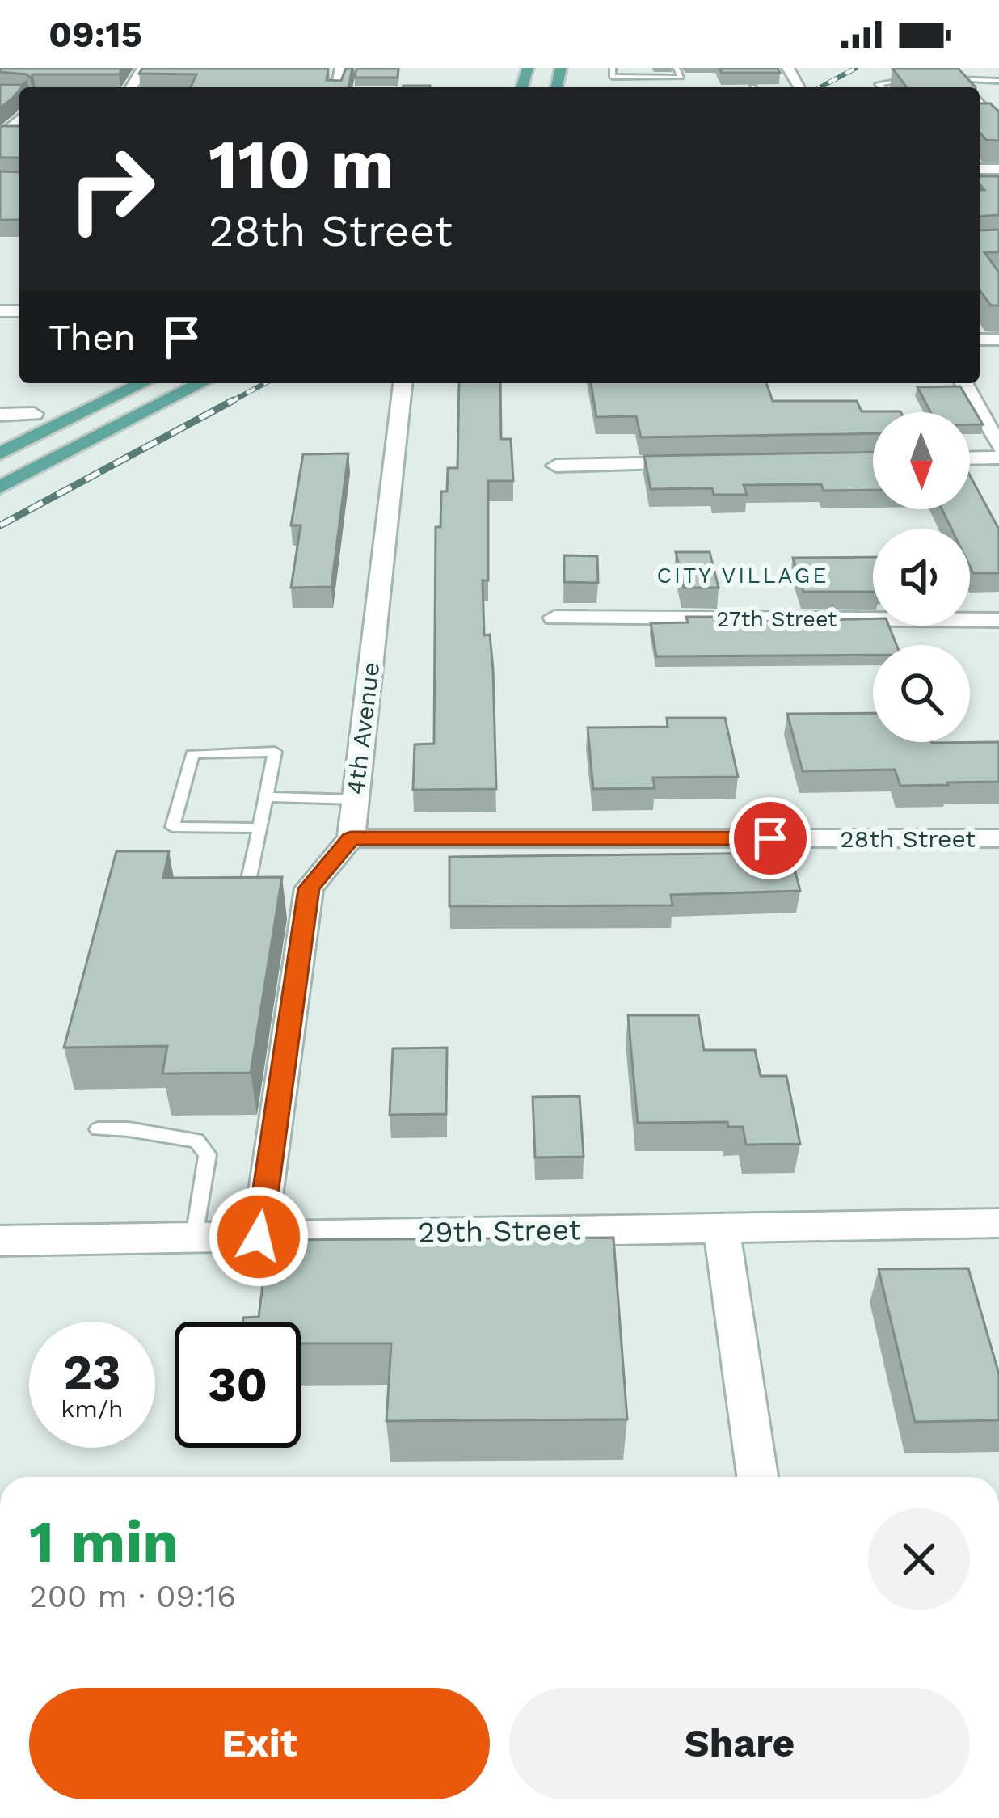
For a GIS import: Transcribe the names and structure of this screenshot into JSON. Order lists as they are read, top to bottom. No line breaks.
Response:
{"streets":{"street":["27th Street","4th Avenue","28th Street","29th Street"]},"crossings":[["4th Avenue","28th Street"]],"districts":["CITY VILLAGE"],"north":"bottom","page":{"status":"09:15","turn":["110 m","28th Street"],"then":"Then","speed":"23 km/h","limit":"30","heading":["1 min","200 m · 09:16"],"buttons":["Exit","Share"]}}
